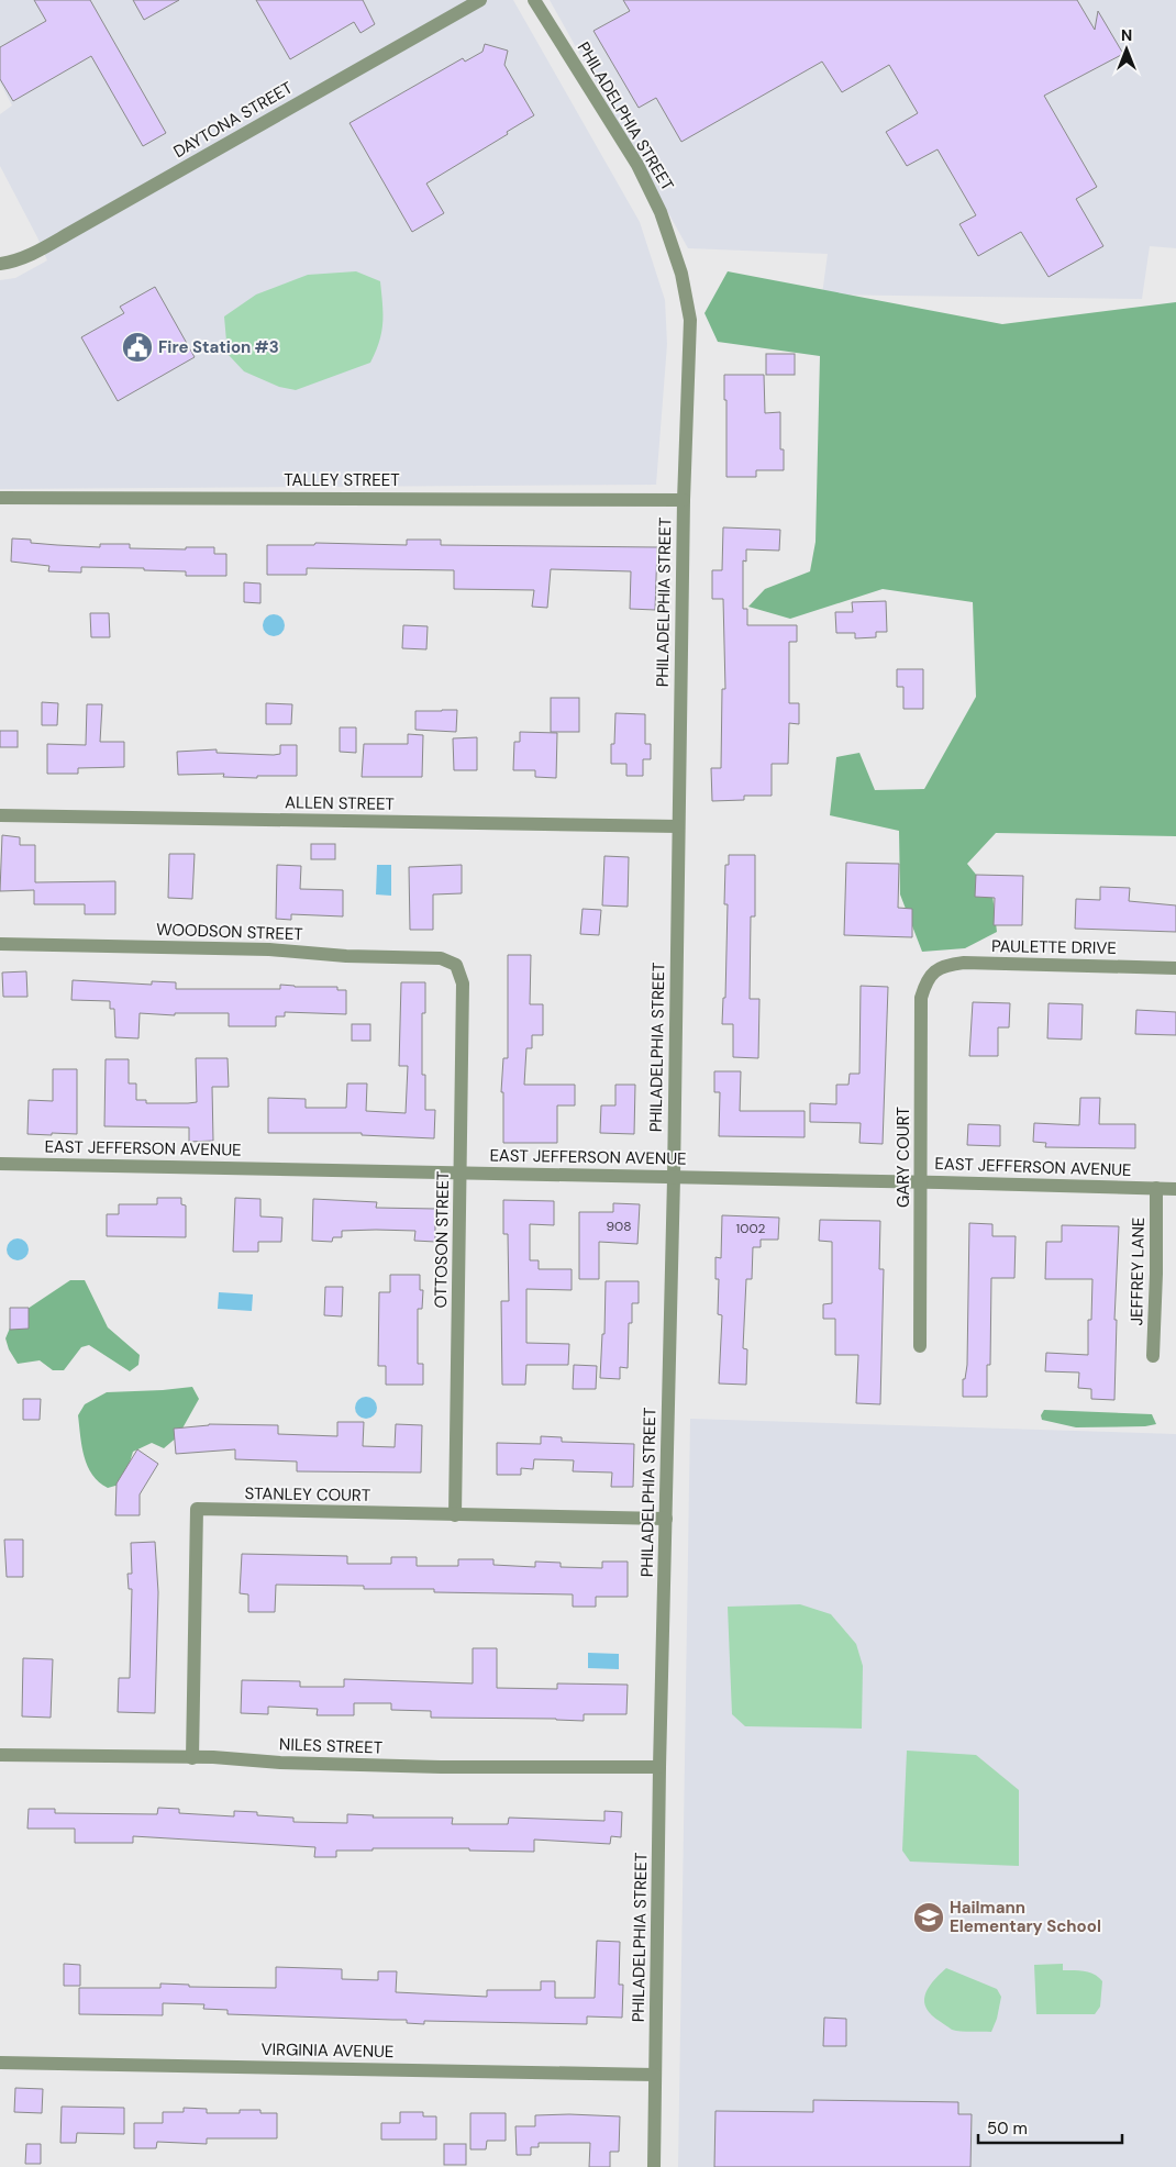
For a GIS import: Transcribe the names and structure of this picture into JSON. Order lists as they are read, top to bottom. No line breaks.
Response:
{"streets":{"street":["PHILADELPHIA STREET","DAYTONA STREET","TALLEY STREET","ALLEN STREET","WOODSON STREET","PAULETTE DRIVE","EAST JEFFERSON AVENUE","GARY COURT","OTTOSON STREET","JEFFREY LANE","STANLEY COURT","NILES STREET","VIRGINIA AVENUE"]},"crossings":[["PHILADELPHIA STREET","TALLEY STREET"],["PHILADELPHIA STREET","ALLEN STREET"],["PHILADELPHIA STREET","EAST JEFFERSON AVENUE"],["PHILADELPHIA STREET","STANLEY COURT"],["PHILADELPHIA STREET","NILES STREET"],["PHILADELPHIA STREET","VIRGINIA AVENUE"],["WOODSON STREET","OTTOSON STREET"],["PAULETTE DRIVE","GARY COURT"],["EAST JEFFERSON AVENUE","GARY COURT"],["EAST JEFFERSON AVENUE","OTTOSON STREET"],["EAST JEFFERSON AVENUE","JEFFREY LANE"],["OTTOSON STREET","STANLEY COURT"],["STANLEY COURT","NILES STREET"]],"places":{"public building":["Fire Station #3"],"school or university":["Hailmann Elementary School"]},"house_numbers":["908","1002"],"scale_bar":"50 m","north":"top"}
